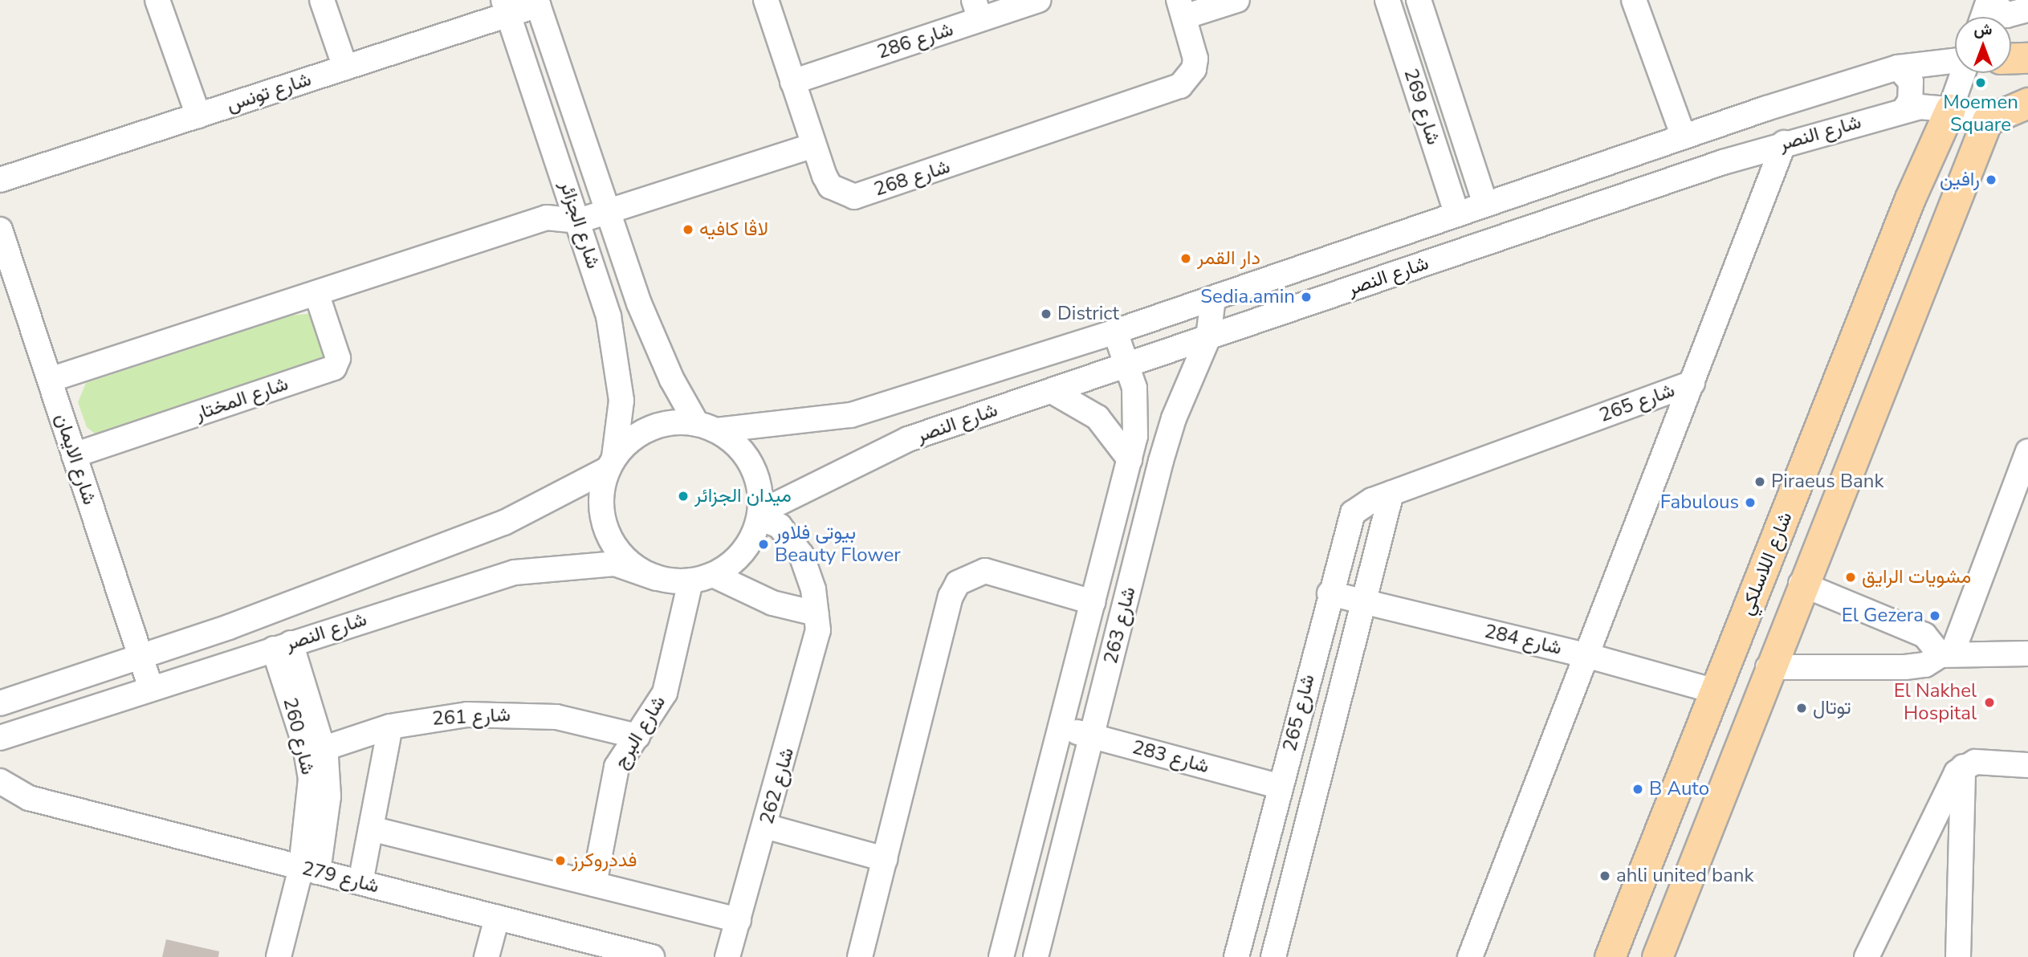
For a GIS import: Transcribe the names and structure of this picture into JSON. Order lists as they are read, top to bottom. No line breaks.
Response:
{"streets":{"main road":["شارع اللاسلكي"],"street":["شارع 286","شارع تونس","شارع 269","شارع النصر","شارع 268","شارع الجزائر","شارع المختار","شارع 265","شارع الايمان","شارع 263","شارع 284","شارع 261","شارع البرج","شارع 260","شارع 283","شارع 262","شارع 279"]},"crossings":[["شارع 286","شارع 268"],["شارع تونس","شارع الجزائر"],["شارع 269","شارع النصر"],["شارع النصر","شارع الجزائر"],["شارع النصر","شارع الايمان"],["شارع النصر","شارع اللاسلكي"],["شارع النصر","شارع 263"],["شارع النصر","شارع البرج"],["شارع النصر","شارع 260"],["شارع النصر","شارع 262"],["شارع الجزائر","شارع البرج"],["شارع الجزائر","شارع 262"],["شارع المختار","شارع الايمان"],["شارع 265","شارع 284"],["شارع 265","شارع 283"],["شارع اللاسلكي","شارع 284"],["شارع 263","شارع 283"],["شارع 261","شارع البرج"],["شارع 261","شارع 260"],["شارع البرج","شارع 262"],["شارع 260","شارع 279"]],"places":["Moemen Square","رافين","لاڤا كافيه","دار القمر","Sedia.amin","District","Piraeus Bank","ميدان الجزائر","Fabulous","بيوتى فلاور Beauty Flower","مشويات الرايق","El Gezera","El Nakhel Hospital","توتال","B Auto","فددروكرز","ahli united bank"],"north":"top"}
